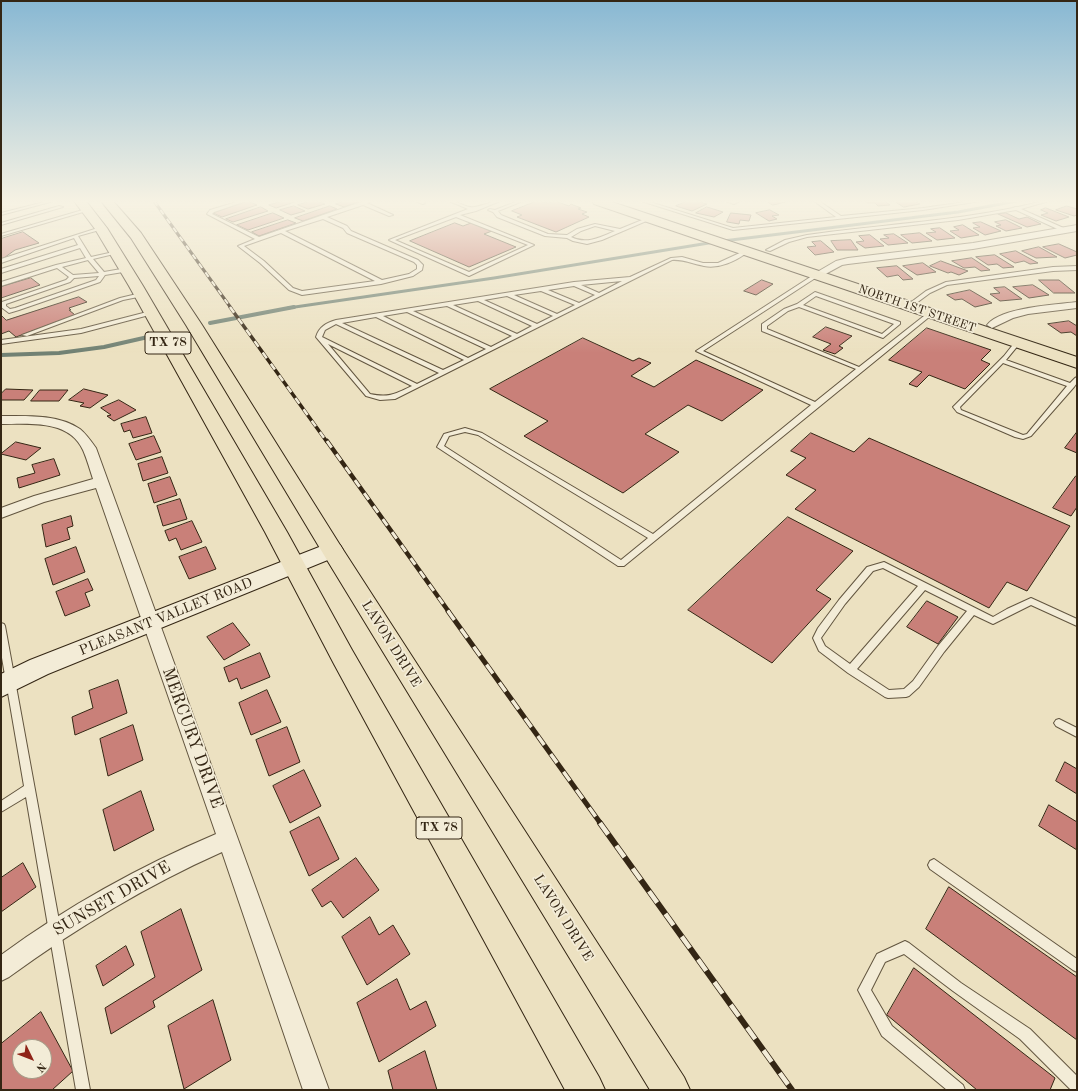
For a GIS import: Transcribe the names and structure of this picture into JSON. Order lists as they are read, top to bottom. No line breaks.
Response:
{"streets":{"main road":["NORTH 1ST STREET","TX 78","LAVON DRIVE"],"street":["PLEASANT VALLEY ROAD","MERCURY DRIVE","SUNSET DRIVE"]},"crossings":[["TX 78","PLEASANT VALLEY ROAD"],["PLEASANT VALLEY ROAD","LAVON DRIVE"],["PLEASANT VALLEY ROAD","MERCURY DRIVE"],["MERCURY DRIVE","SUNSET DRIVE"]],"north":"bottom right"}
